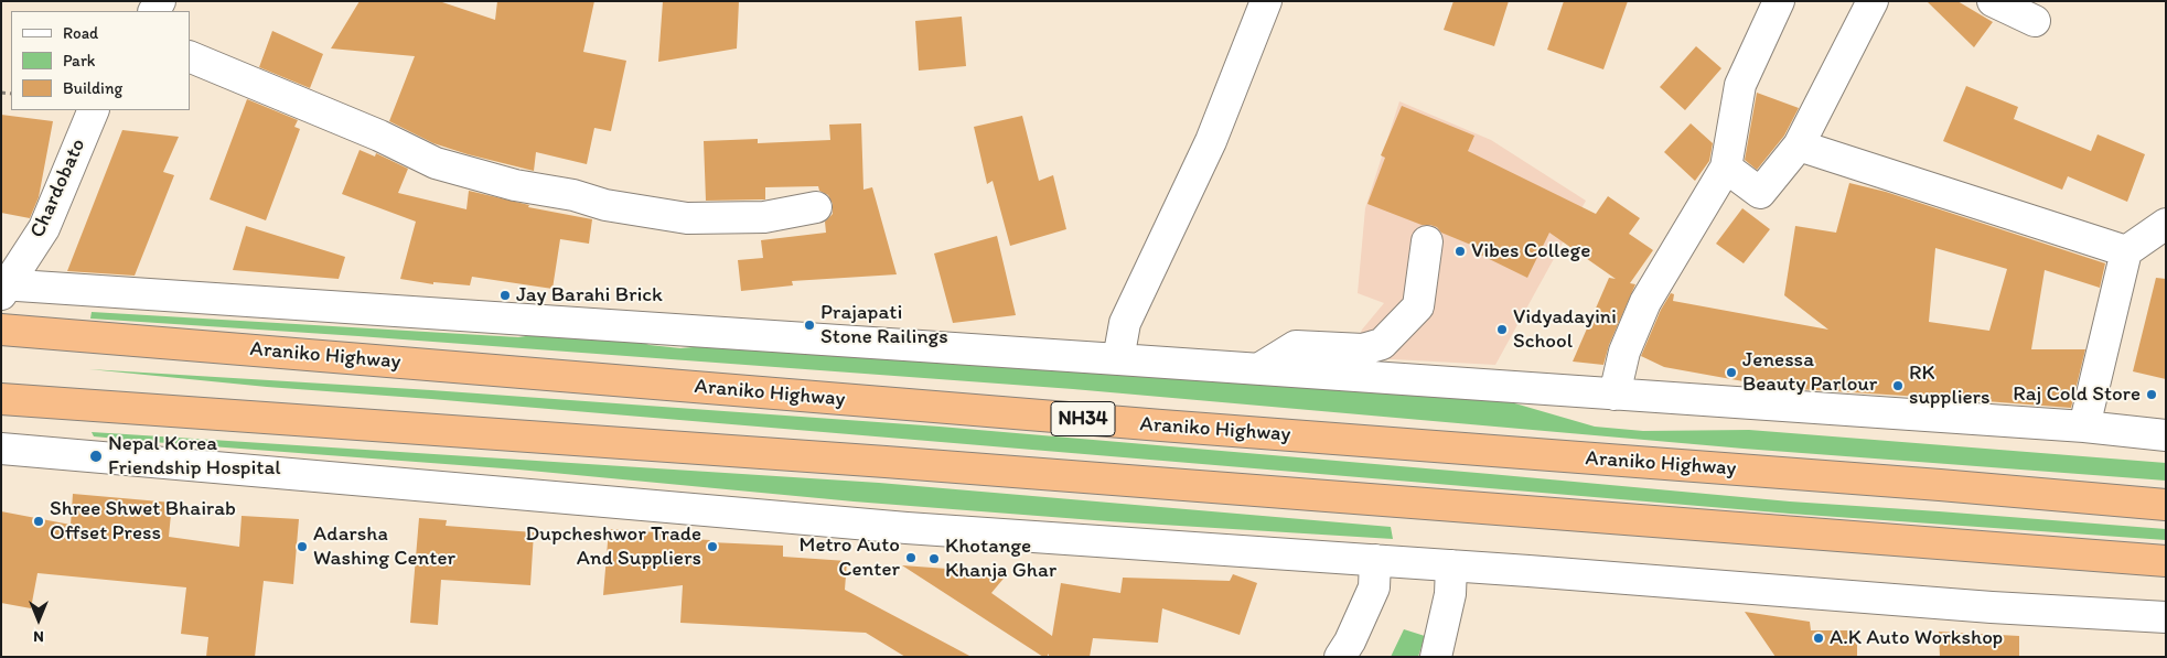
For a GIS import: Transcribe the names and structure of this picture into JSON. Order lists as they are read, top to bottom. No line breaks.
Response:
{"streets":{"highway":["Araniko Highway","NH34"],"street":["Chardobato"]},"places":["Vibes College","Jay Barahi Brick","Prajapati Stone Railings","Vidyadayini School","Jenessa Beauty Parlour","RK suppliers","Raj Cold Store","Nepal Korea Friendship Hospital","Shree Shwet Bhairab Offset Press","Adarsha Washing Center","Dupcheshwor Trade And Suppliers","Metro Auto Center","Khotange Khanja Ghar","A.K Auto Workshop"],"legend":["Road","Park","Building"],"north":"bottom"}
